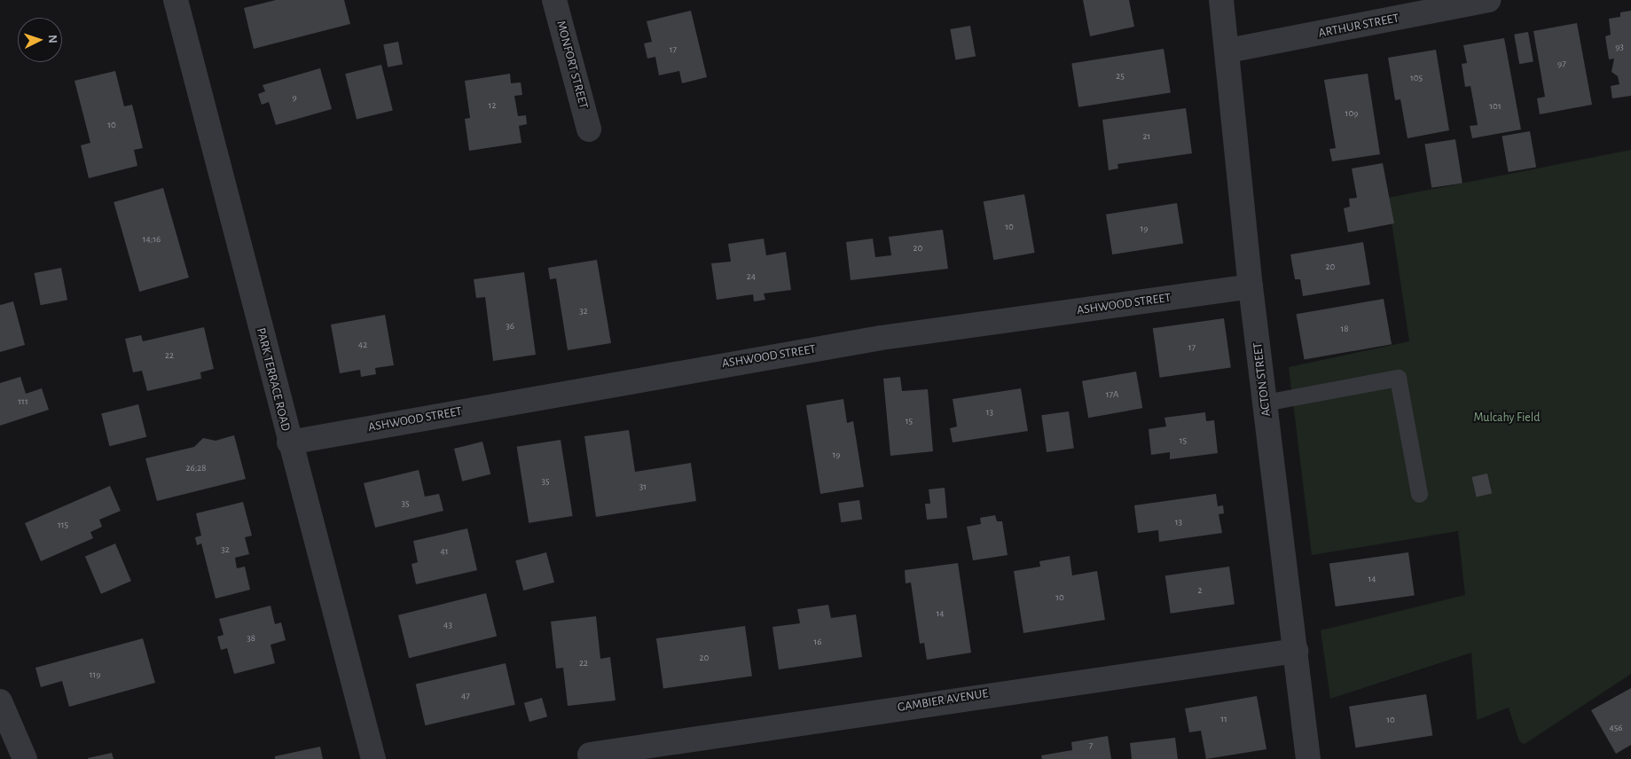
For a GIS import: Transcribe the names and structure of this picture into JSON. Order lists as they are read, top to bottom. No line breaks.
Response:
{"streets":{"street":["ARTHUR STREET","MONFORT STREET","ASHWOOD STREET","PARK TERRACE ROAD","ACTON STREET","GAMBIER AVENUE"]},"crossings":[["ARTHUR STREET","ACTON STREET"],["ASHWOOD STREET","PARK TERRACE ROAD"],["ASHWOOD STREET","ACTON STREET"],["ACTON STREET","GAMBIER AVENUE"]],"parks":["Mulcahy Field"],"house_numbers":["93","17","97","25","105","9","12","101","109","10","21","10","19","14;16","20","20","24","32","36","18","42","17","22","17A","111","13","15","15","19","26;28","35","31","35","13","115","32","41","14","2","10","14","43","38","16","20","22","119","47","11","10","456","7"],"north":"right"}
